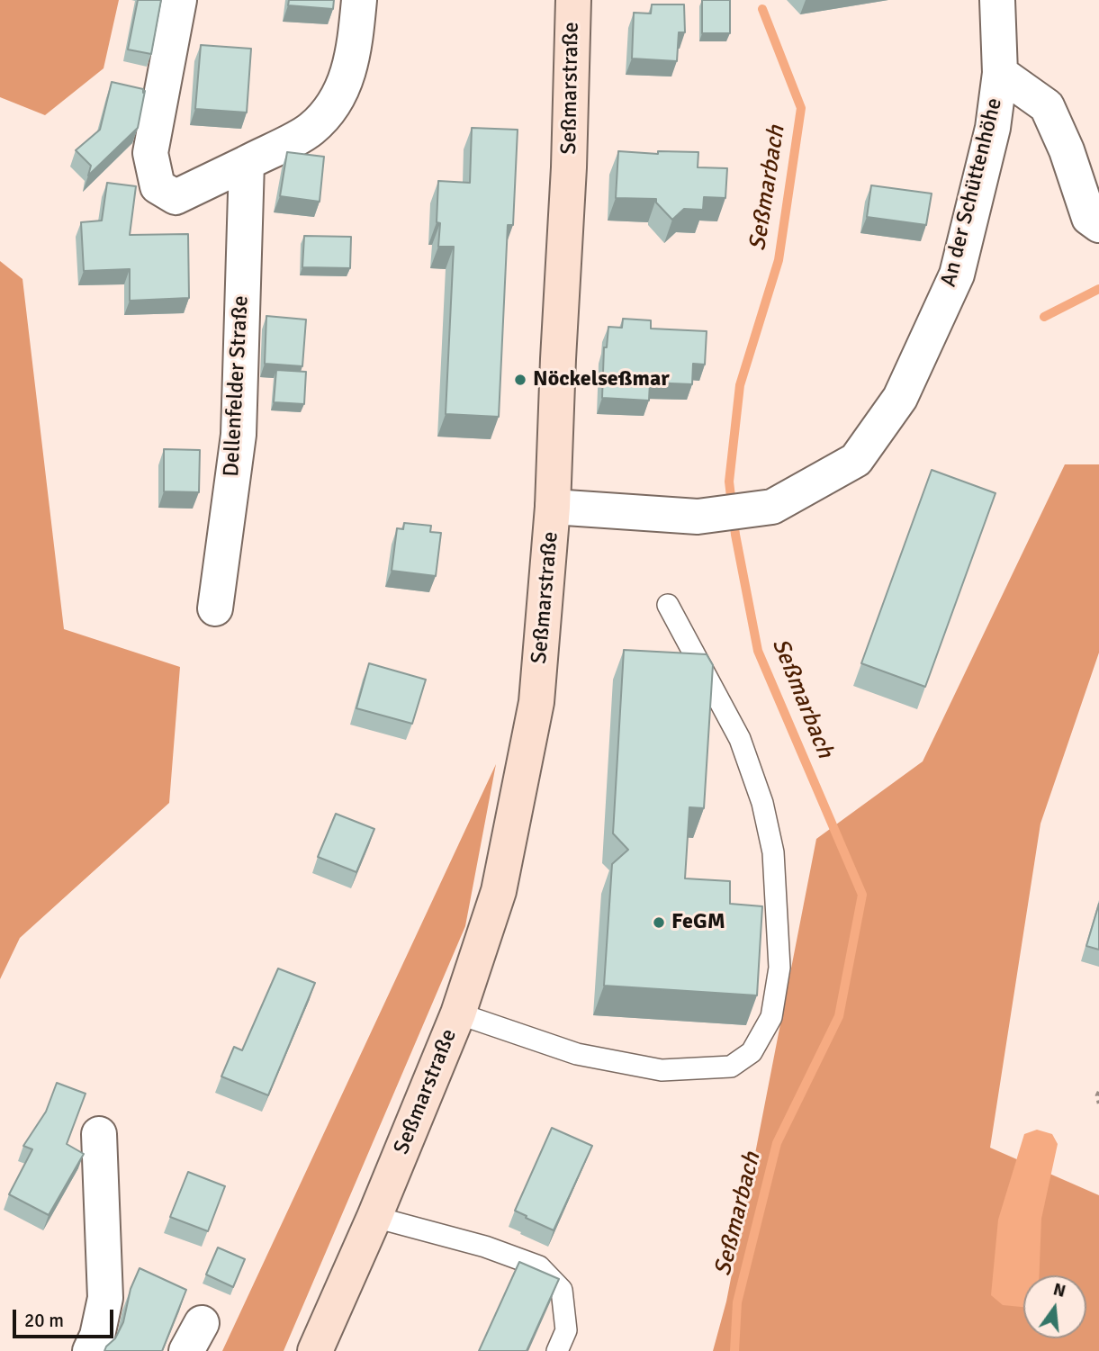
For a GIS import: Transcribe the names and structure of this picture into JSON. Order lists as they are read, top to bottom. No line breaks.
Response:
{"streets":{"main road":["Seßmarstraße"],"street":["An der Schüttenhöhe","Dellenfelder Straße"]},"crossings":[["Seßmarstraße","An der Schüttenhöhe"]],"water":["Seßmarbach"],"places":["Nöckelseßmar","FeGM"],"scale_bar":"20 m","north":"top"}
